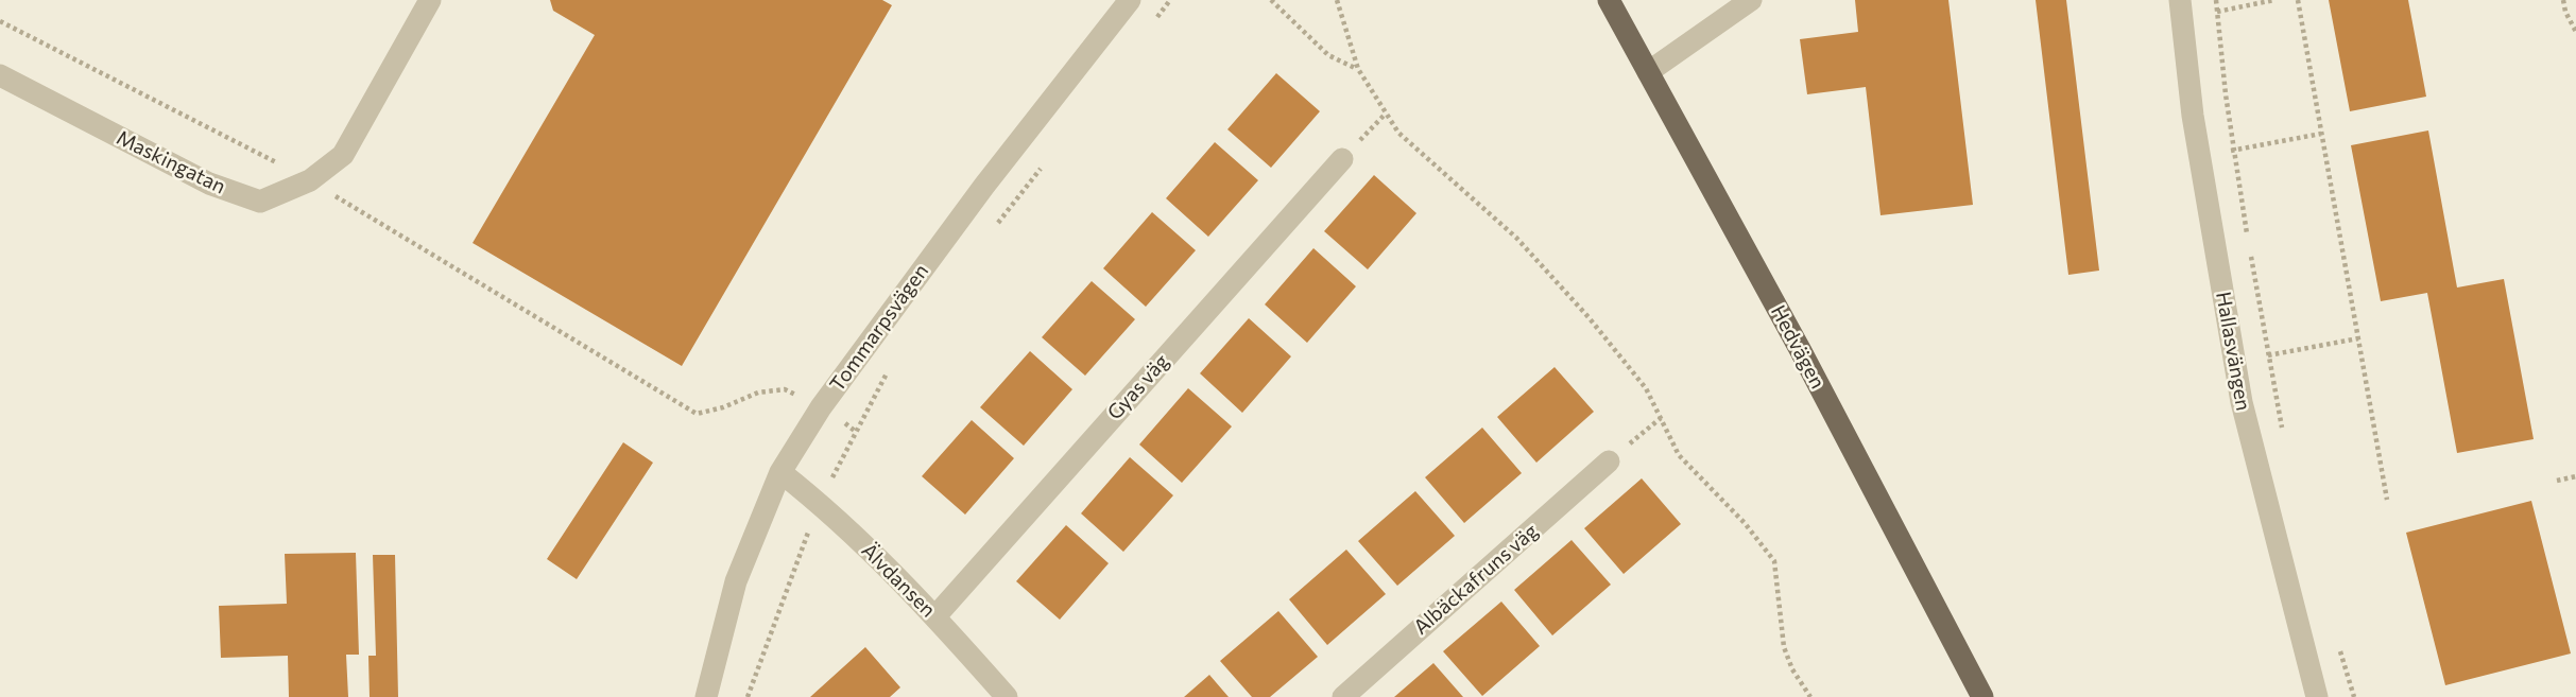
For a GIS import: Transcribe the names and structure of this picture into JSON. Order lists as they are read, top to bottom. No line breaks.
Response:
{"streets":{"main road":["Hedvägen"],"street":["Maskingatan","Tommarpsvägen","Hallasvängen","Gyas väg","Albäckafruns väg","Älvdansen"]},"crossings":[["Tommarpsvägen","Älvdansen"],["Gyas väg","Älvdansen"]]}
